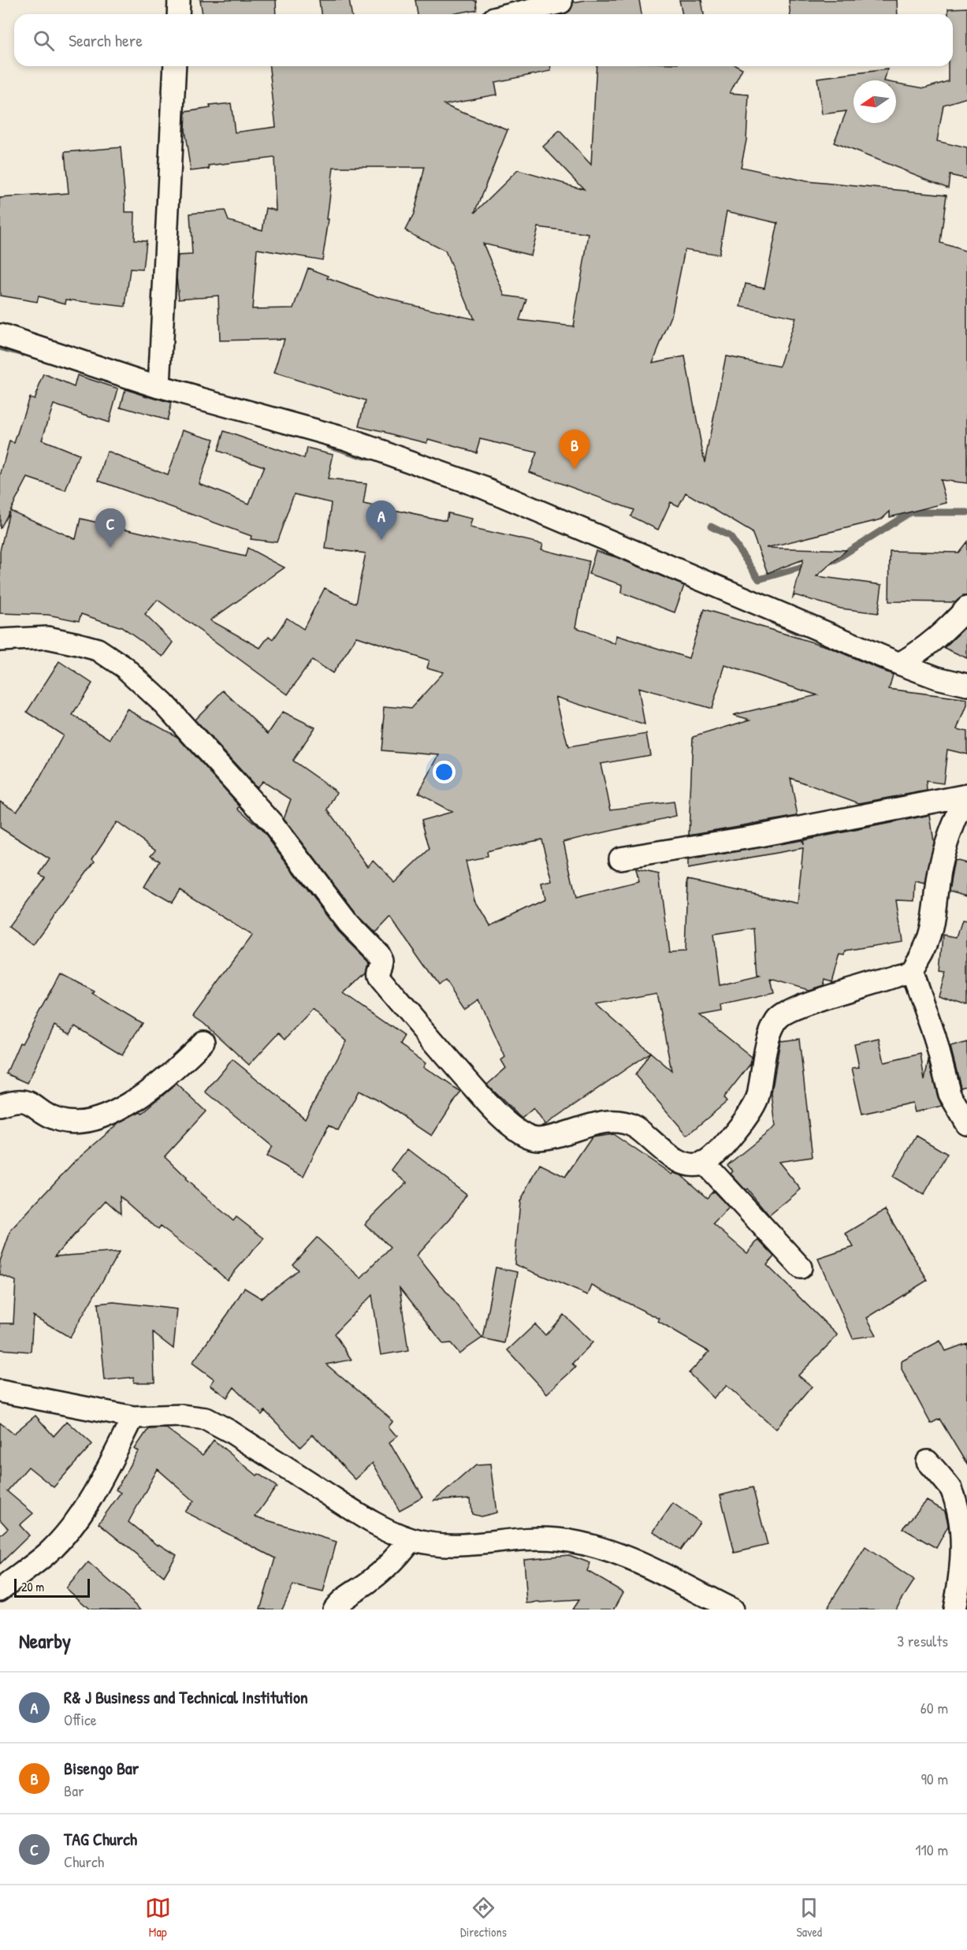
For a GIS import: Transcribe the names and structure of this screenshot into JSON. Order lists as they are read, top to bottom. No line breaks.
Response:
{"scale_bar":"20 m","north":"left","page":{"search":"Search here","pins":["B","A","C"],"scale":"20 m","heading":["Nearby","3 results"],"list":[{"mark":"A","name":"R& J Business and Technical Institution","note":"Office","value":"60 m"},{"mark":"B","name":"Bisengo Bar","note":"Bar","value":"90 m"},{"mark":"C","name":"TAG Church","note":"Church","value":"110 m"}],"nav":["Map","Directions","Saved"]}}
